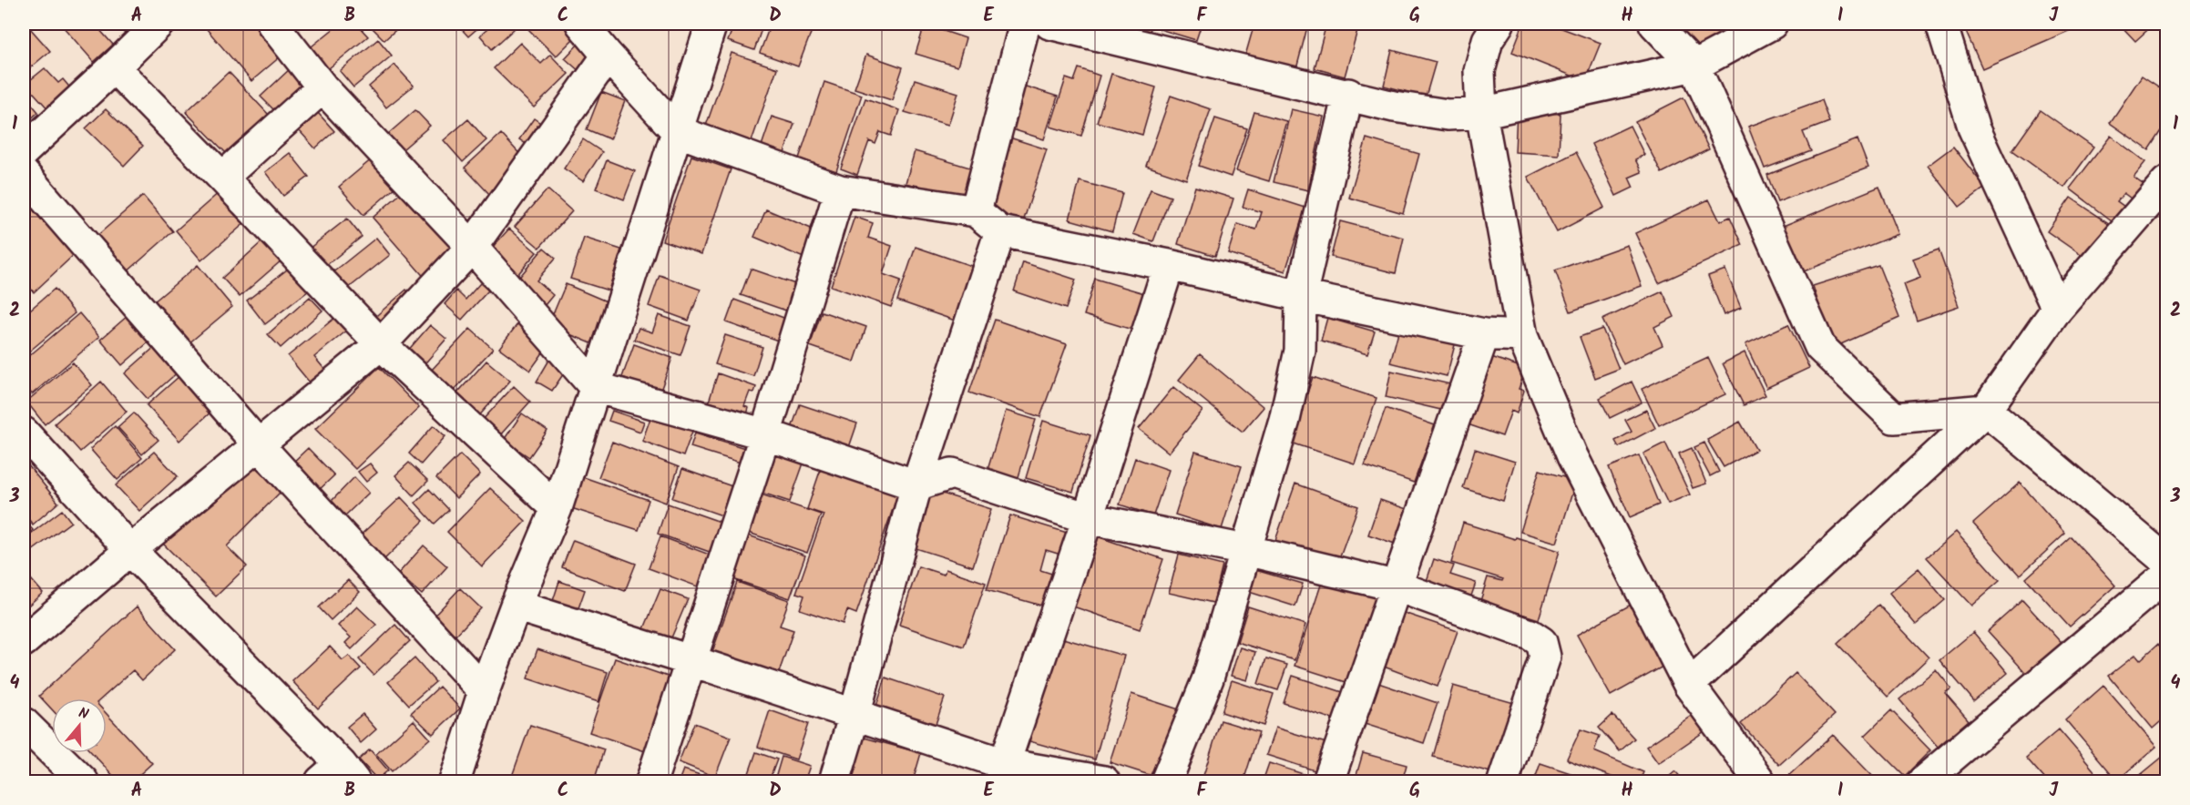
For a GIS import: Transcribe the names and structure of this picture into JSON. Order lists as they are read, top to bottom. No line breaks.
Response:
{"north":"top","grid":{"columns":["A","B","C","D","E","F","G","H","I","J"],"rows":["1","2","3","4"]}}
